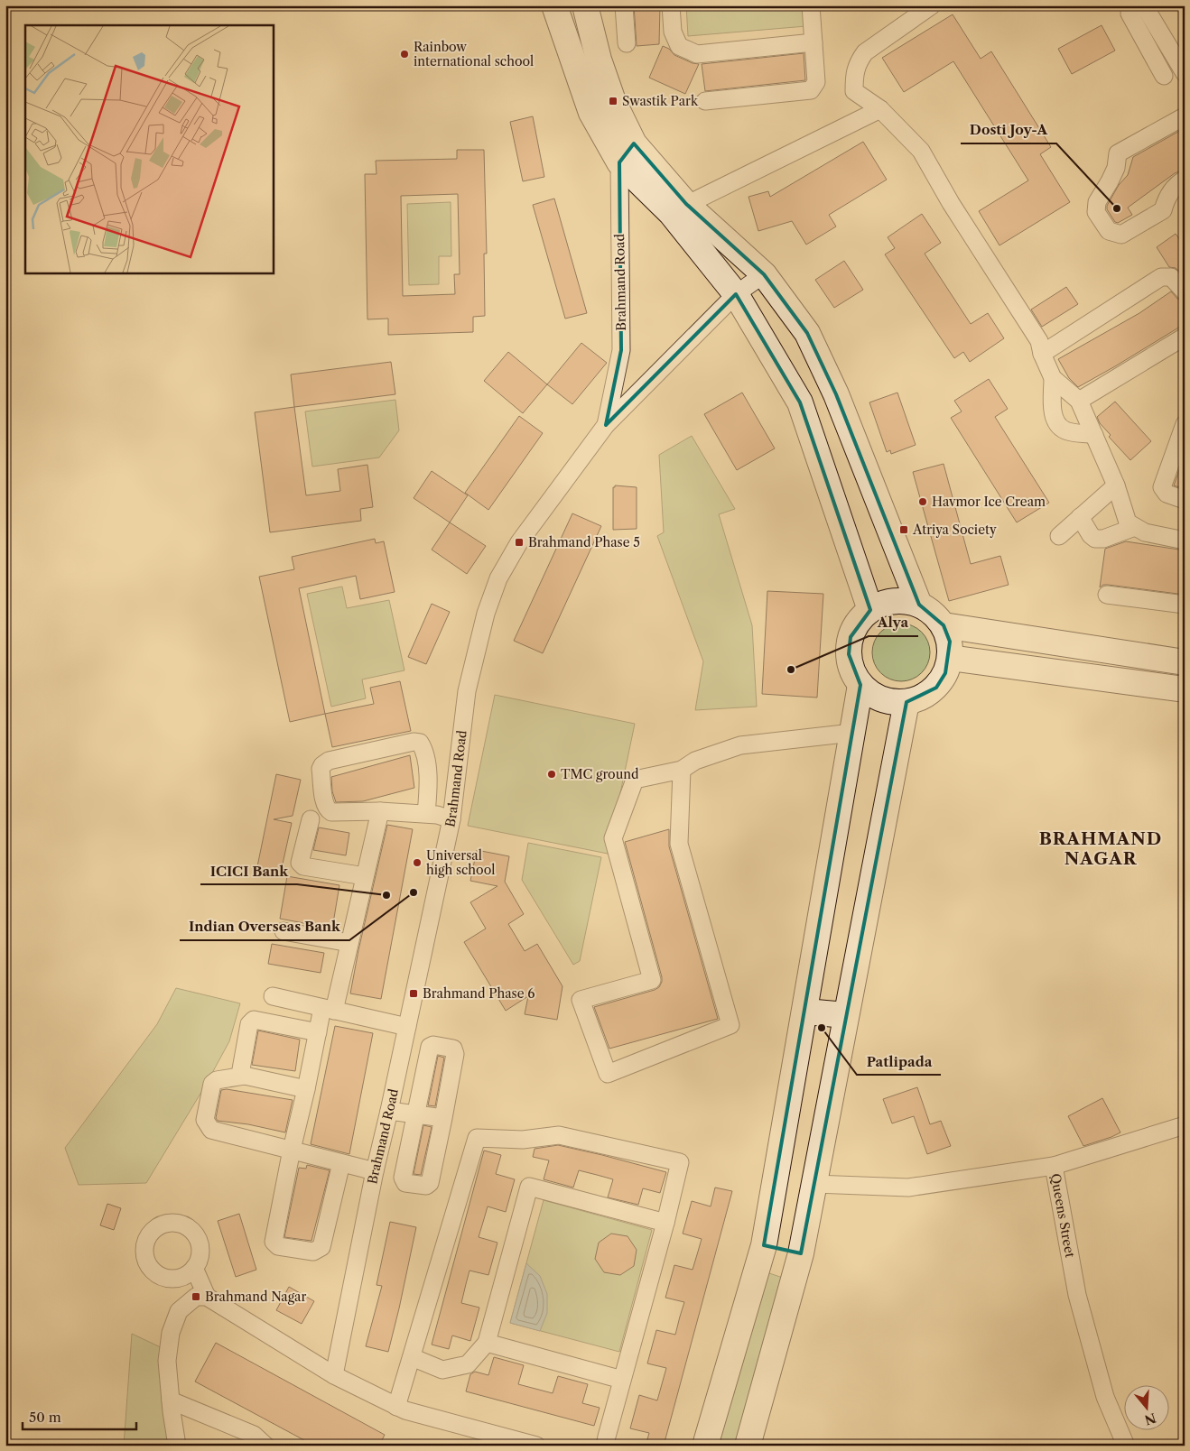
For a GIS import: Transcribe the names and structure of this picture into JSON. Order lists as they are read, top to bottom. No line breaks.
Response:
{"streets":{"street":["Brahmand Road","Queens Street"]},"districts":["BRAHMAND NAGAR"],"places":{"other":["Rainbow international school","Dosti Joy-A","Havmor Ice Cream","Alya","TMC ground","Universal high school","Indian Overseas Bank","ICICI Bank","Patlipada"],"transit":["Swastik Park","Atriya Society","Brahmand Phase 5","Brahmand Phase 6","Brahmand Nagar"]},"scale_bar":"50 m","north":"bottom"}
